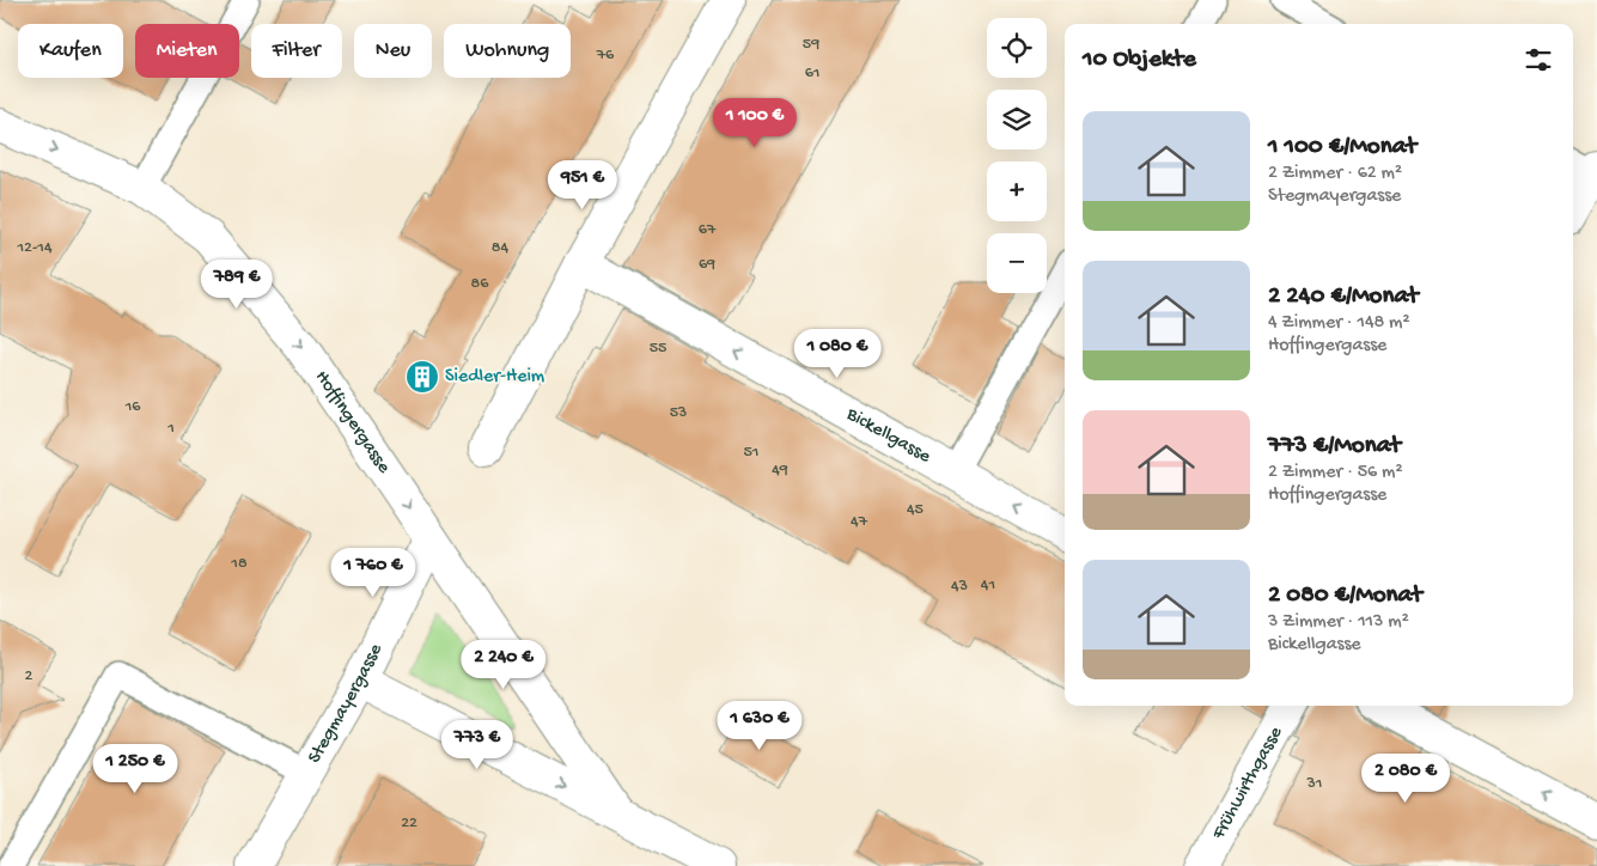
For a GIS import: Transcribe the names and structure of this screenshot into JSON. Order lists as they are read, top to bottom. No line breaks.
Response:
{"streets":{"street":["Hoffingergasse","Bickellgasse","Stegmayergasse","Frühwirthgasse"]},"crossings":[["Hoffingergasse","Stegmayergasse"]],"one_way":["Bickellgasse"],"places":{"building":["Siedler-Heim"]},"house_numbers":["59","76","61","67","12-14","84","69","86","55","16","53","1","51","49","45","47","18","41","43","2","31","22"],"page":{"map_buttons":["+","−"],"chip":["Kaufen","Mieten","Filter","Neu","Wohnung"],"heading":"10 Objekte","list":[{"name":"1 100 €/Monat","note":"2 Zimmer · 62 m² · Stegmayergasse"},{"name":"2 240 €/Monat","note":"4 Zimmer · 148 m² · Hoffingergasse"},{"name":"773 €/Monat","note":"2 Zimmer · 56 m² · Hoffingergasse"},{"name":"2 080 €/Monat","note":"3 Zimmer · 113 m² · Bickellgasse"}],"price":["1 100 €","951 €","789 €","1 080 €","1 760 €","2 240 €","1 630 €","773 €","1 250 €","2 080 €"]}}
